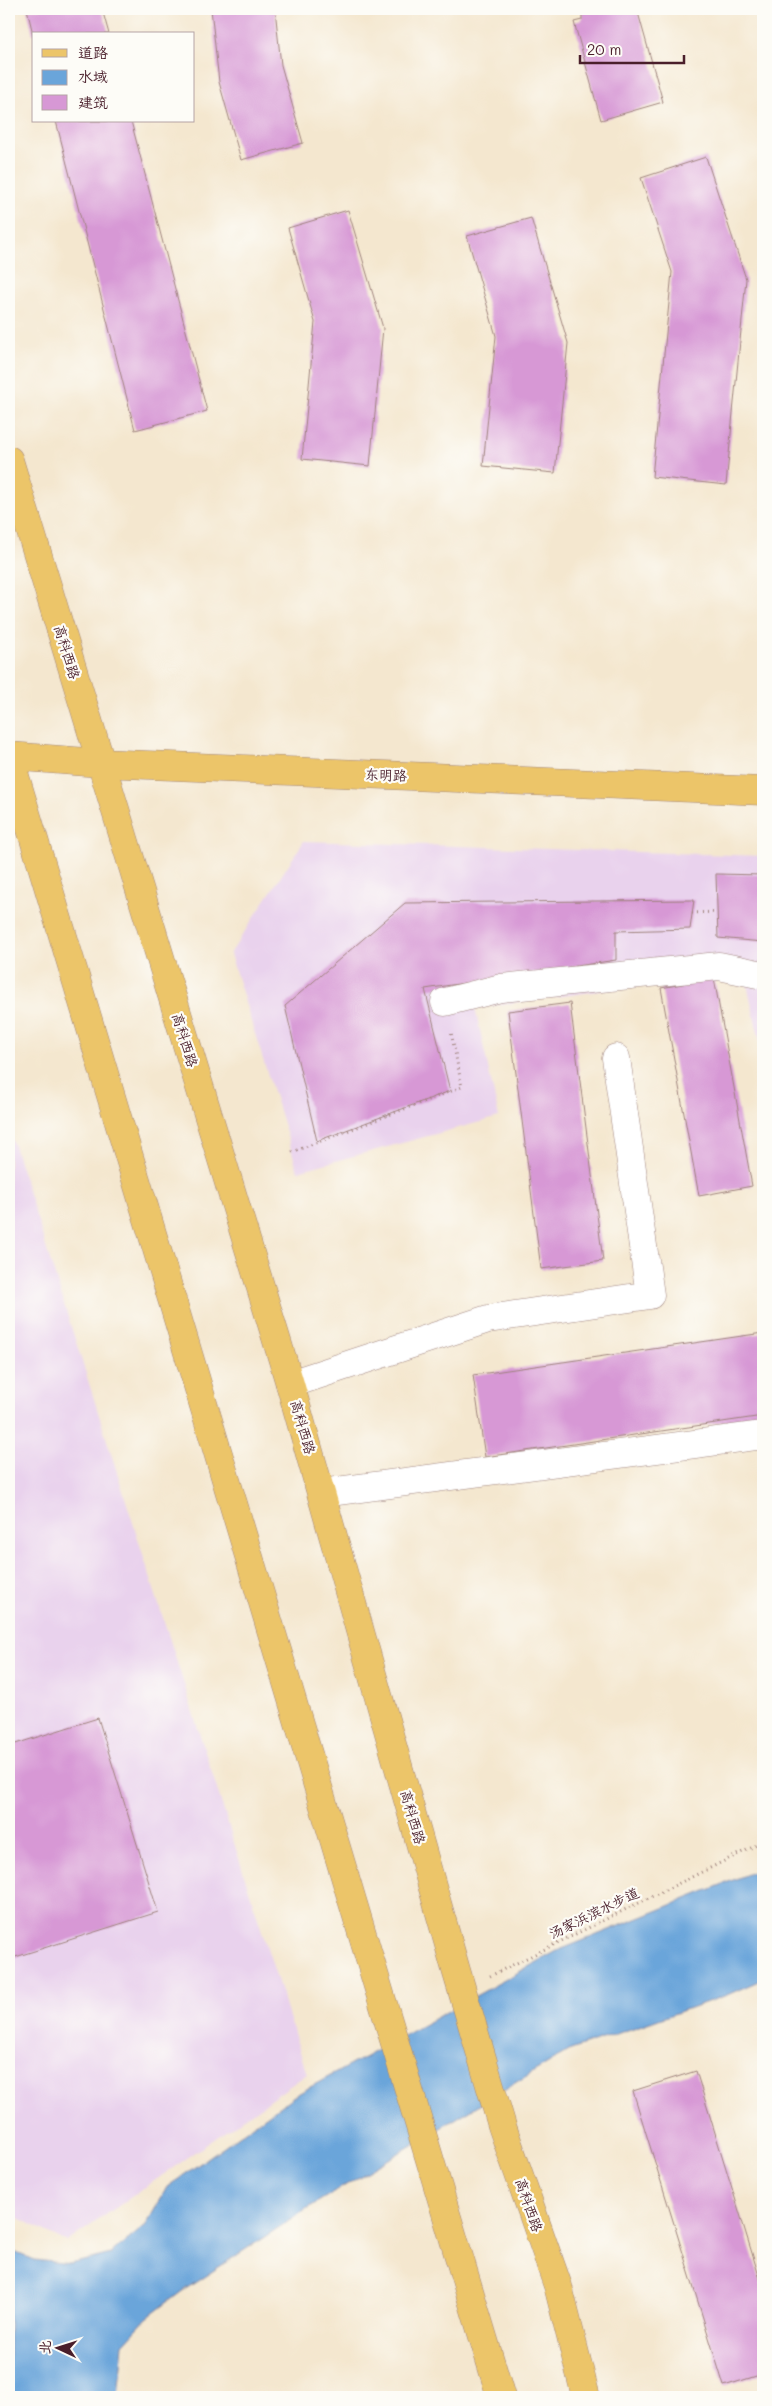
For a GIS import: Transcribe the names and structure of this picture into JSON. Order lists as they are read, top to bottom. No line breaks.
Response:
{"streets":{"main road":["高科西路","东明路"],"path":["汤家浜滨水步道"]},"crossings":[["高科西路","东明路"]],"legend":["道路","水域","建筑"],"scale_bar":"20 m","north":"left"}
